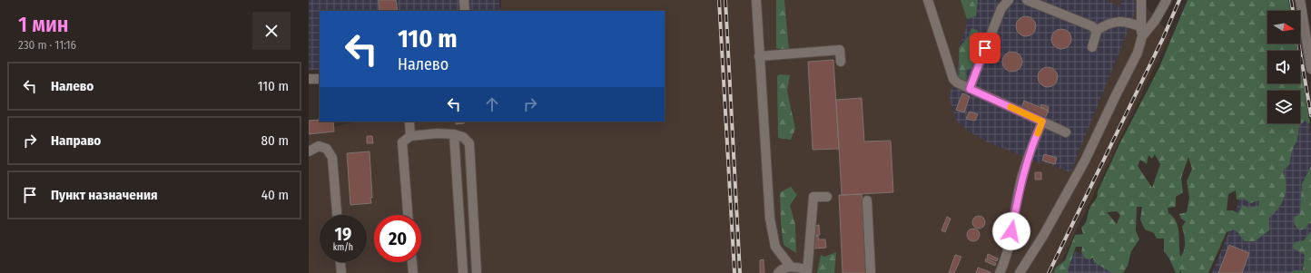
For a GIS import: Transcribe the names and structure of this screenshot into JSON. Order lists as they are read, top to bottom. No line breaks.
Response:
{"north":"right","page":{"heading":["1 мин","230 m · 11:16"],"turn":["110 m","Налево"],"list":[{"name":"Налево","value":"110 m"},{"name":"Направо","value":"80 m"},{"name":"Пункт назначения","value":"40 m"}],"speed":"19 km/h","limit":"20"}}
